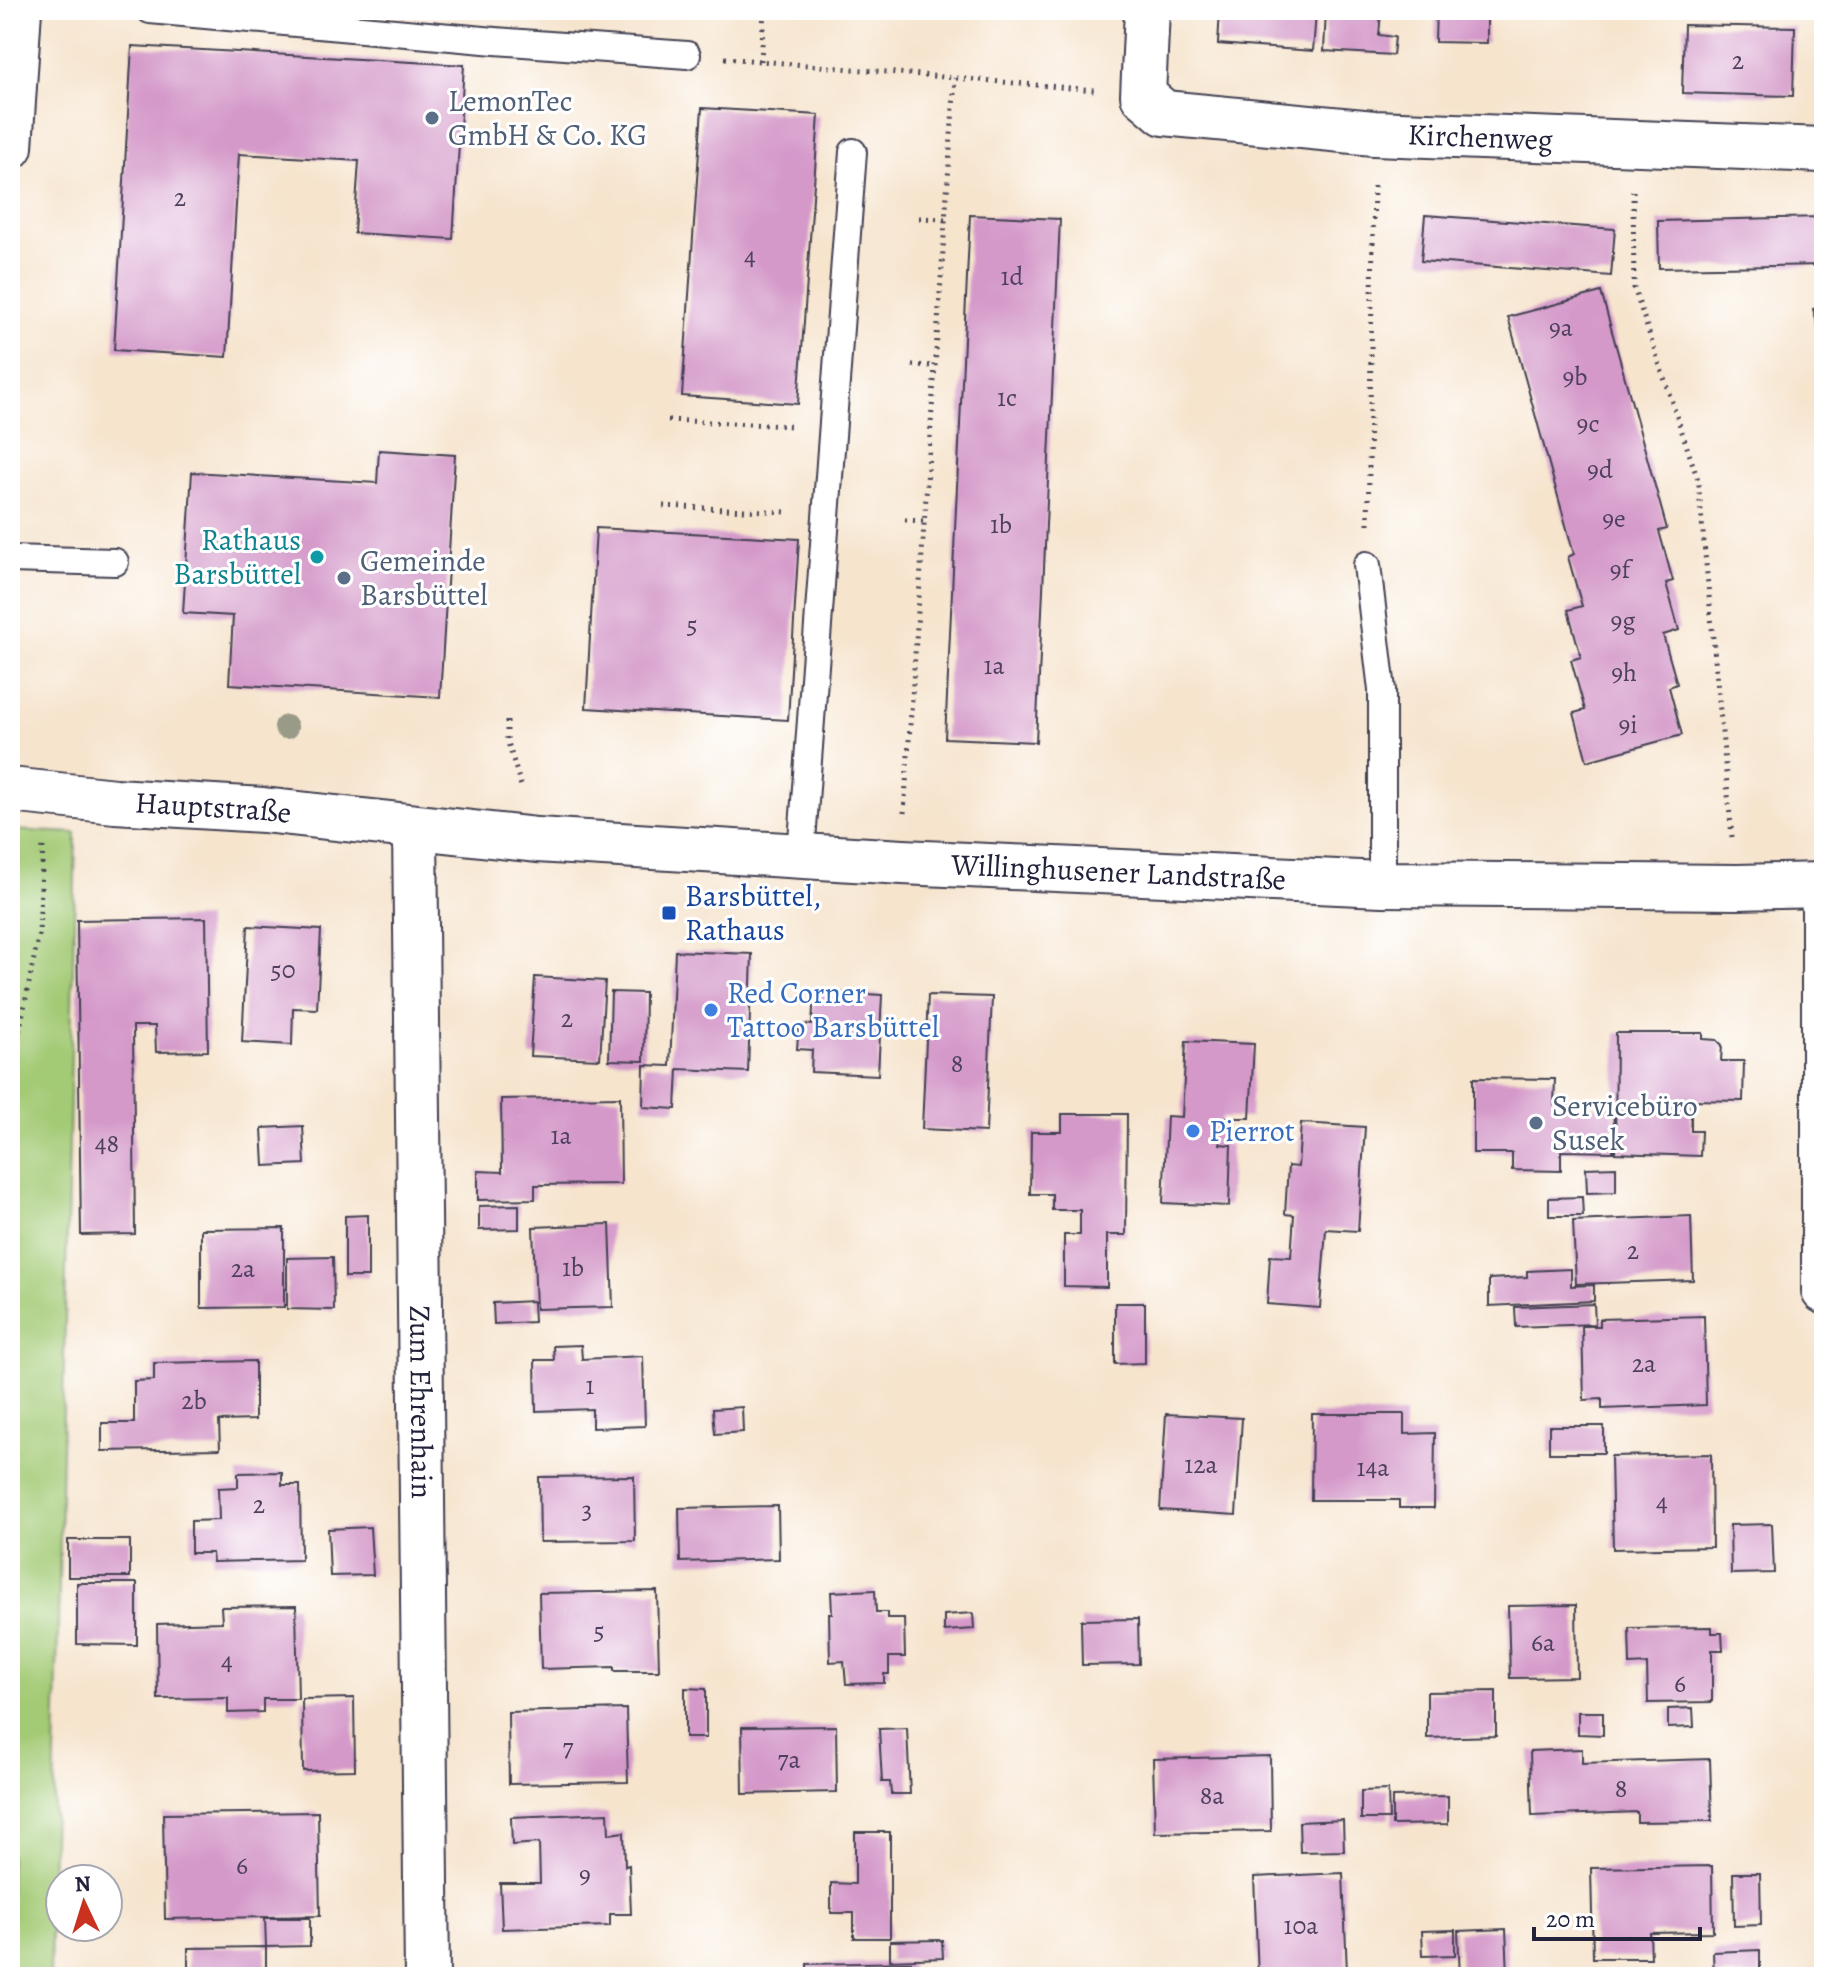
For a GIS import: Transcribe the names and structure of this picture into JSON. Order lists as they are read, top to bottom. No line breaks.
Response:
{"streets":{"street":["Kirchenweg","Hauptstraße","Willinghusener Landstraße","Zum Ehrenhain"]},"crossings":[["Hauptstraße","Willinghusener Landstraße"],["Hauptstraße","Zum Ehrenhain"],["Willinghusener Landstraße","Zum Ehrenhain"]],"places":{"other":["LemonTec GmbH & Co. KG","Rathaus Barsbüttel","Gemeinde Barsbüttel","Red Corner Tattoo Barsbüttel","Servicebüro Susek","Pierrot"],"transit":["Barsbüttel, Rathaus"]},"house_numbers":["2","2","4","1d","9a","9b","1c","9c","9d","9e","1b","9f","9g","5","1a","9h","9i","50","2","8","1a","48","2","1b","2a","2a","1","2b","12a","14a","4","2","3","5","6a","4","6","7","7a","8","8a","6","9","10a"],"scale_bar":"20 m","north":"top"}
